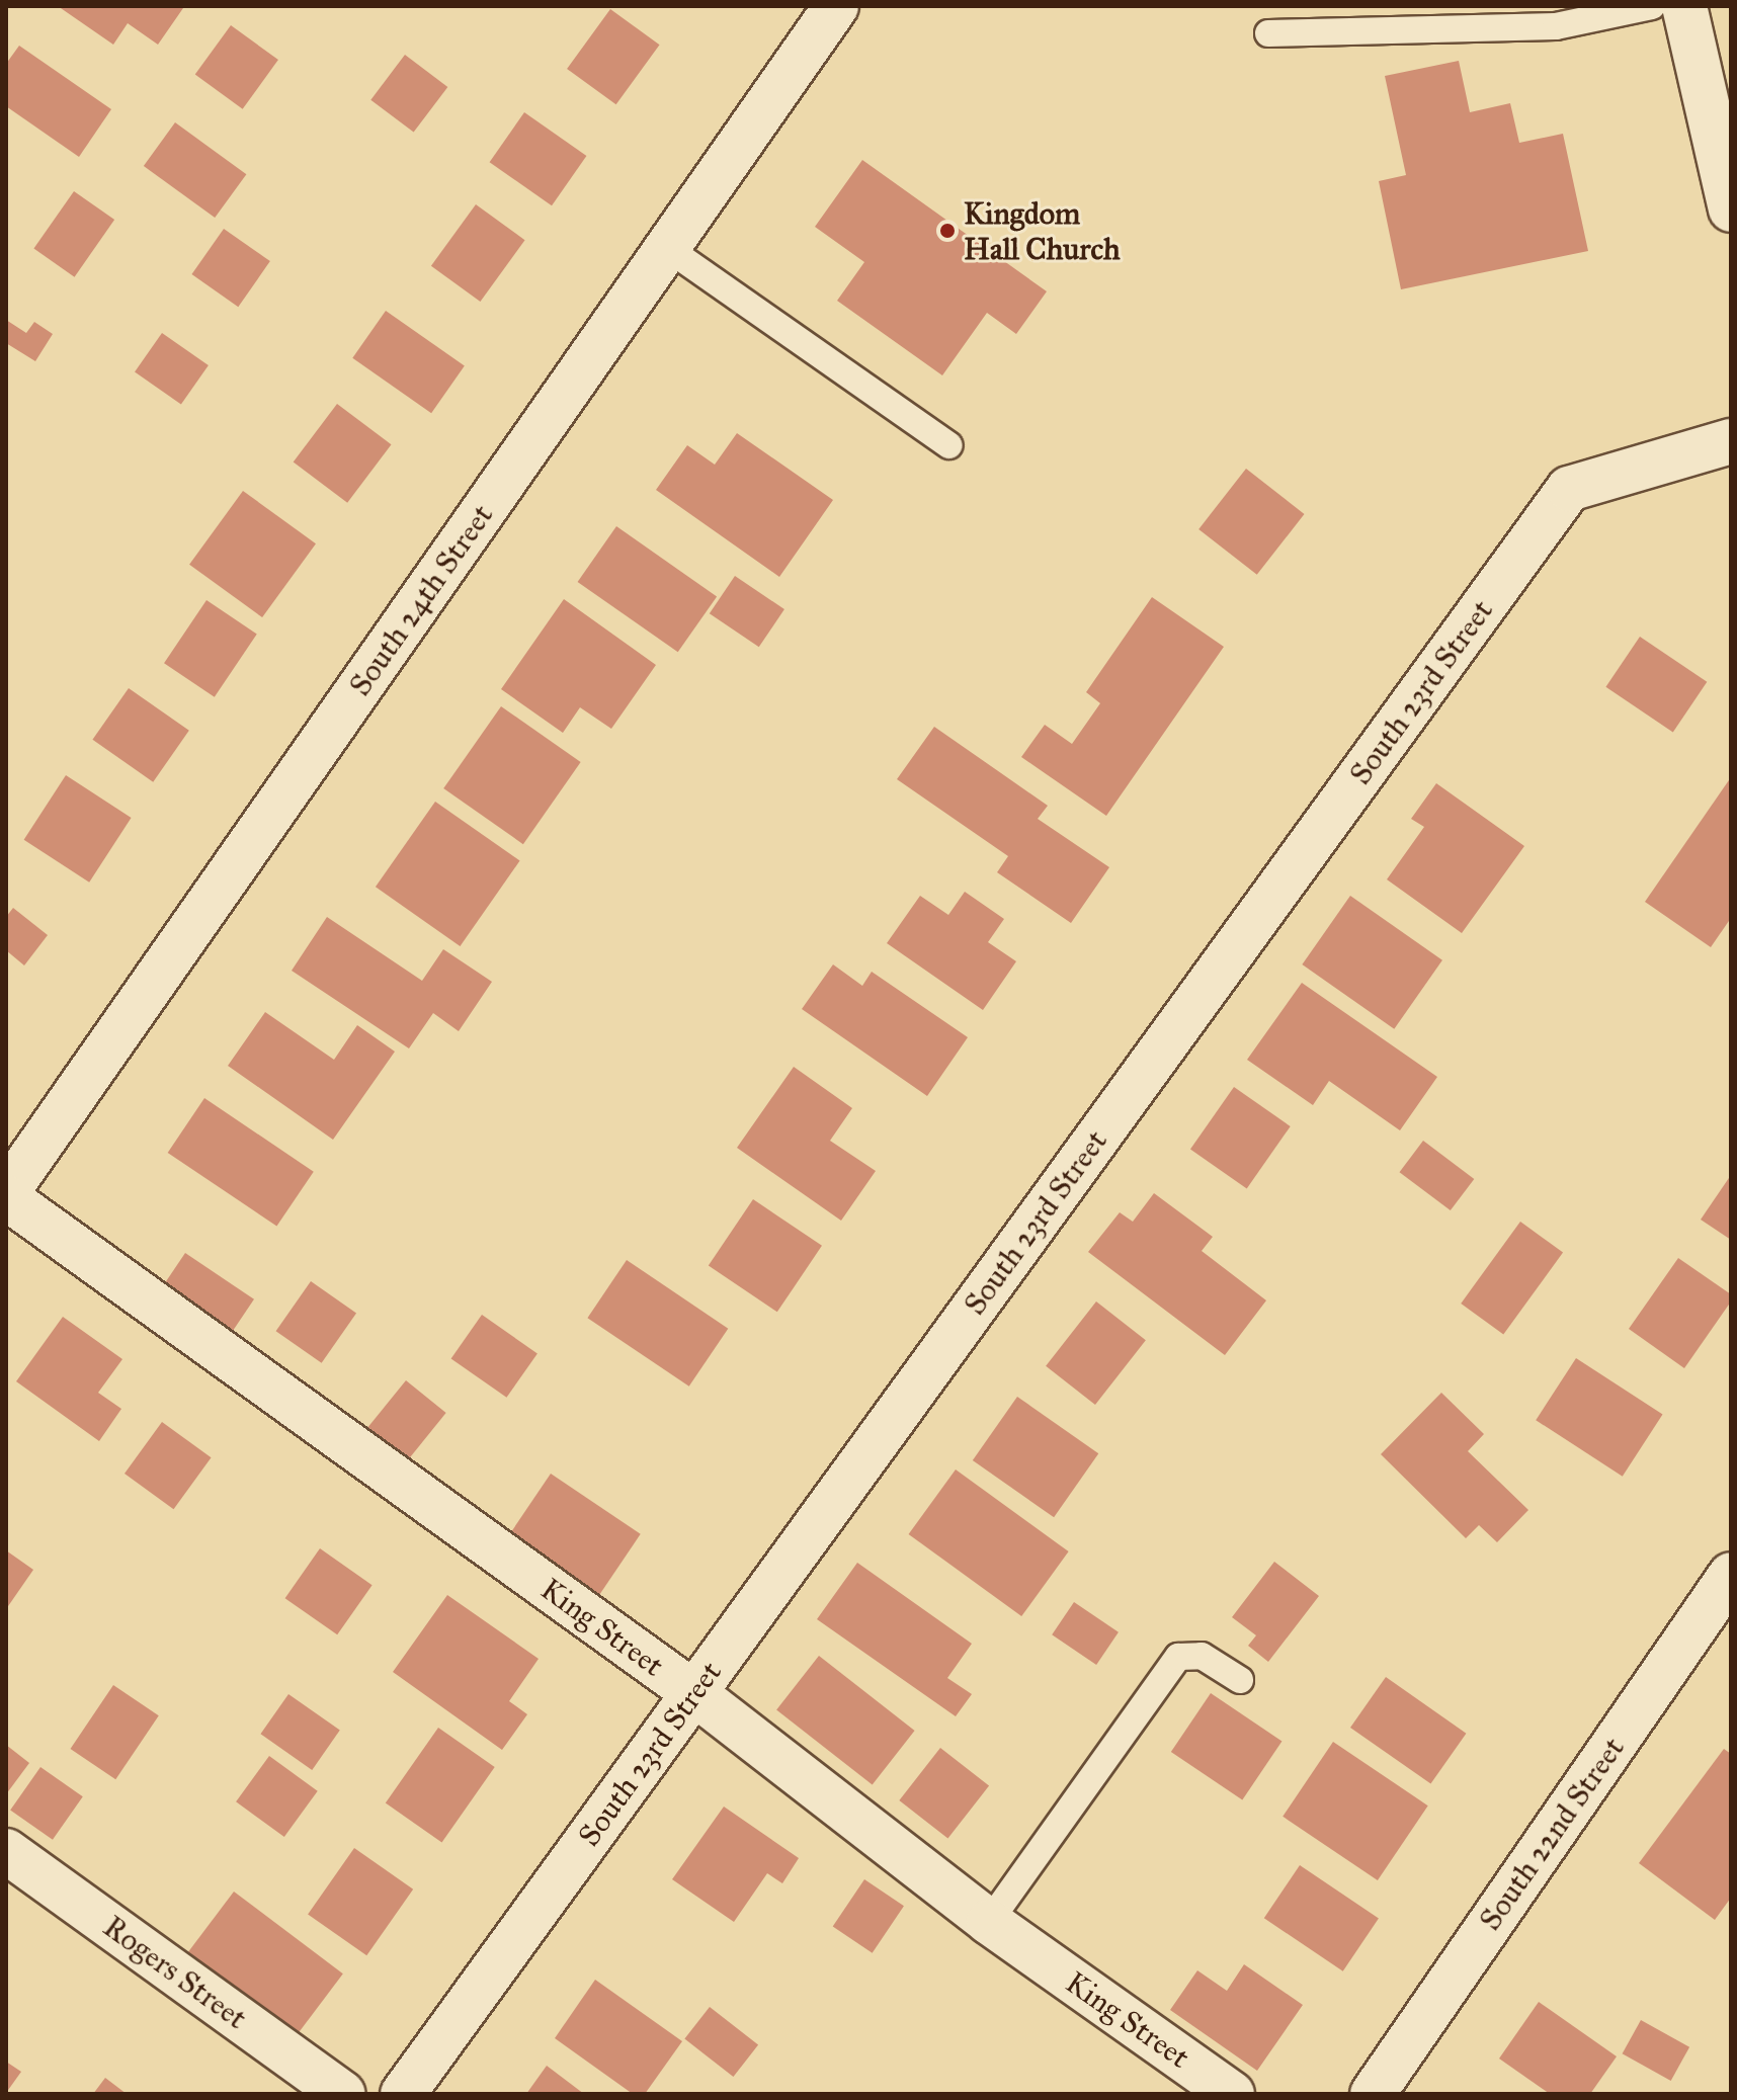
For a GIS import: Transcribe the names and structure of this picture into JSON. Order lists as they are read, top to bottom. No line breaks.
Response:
{"streets":{"street":["South 24th Street","South 23rd Street","King Street","South 22nd Street","Rogers Street"]},"crossings":[["South 24th Street","King Street"],["South 23rd Street","King Street"]],"places":["Kingdom Hall Church"]}
